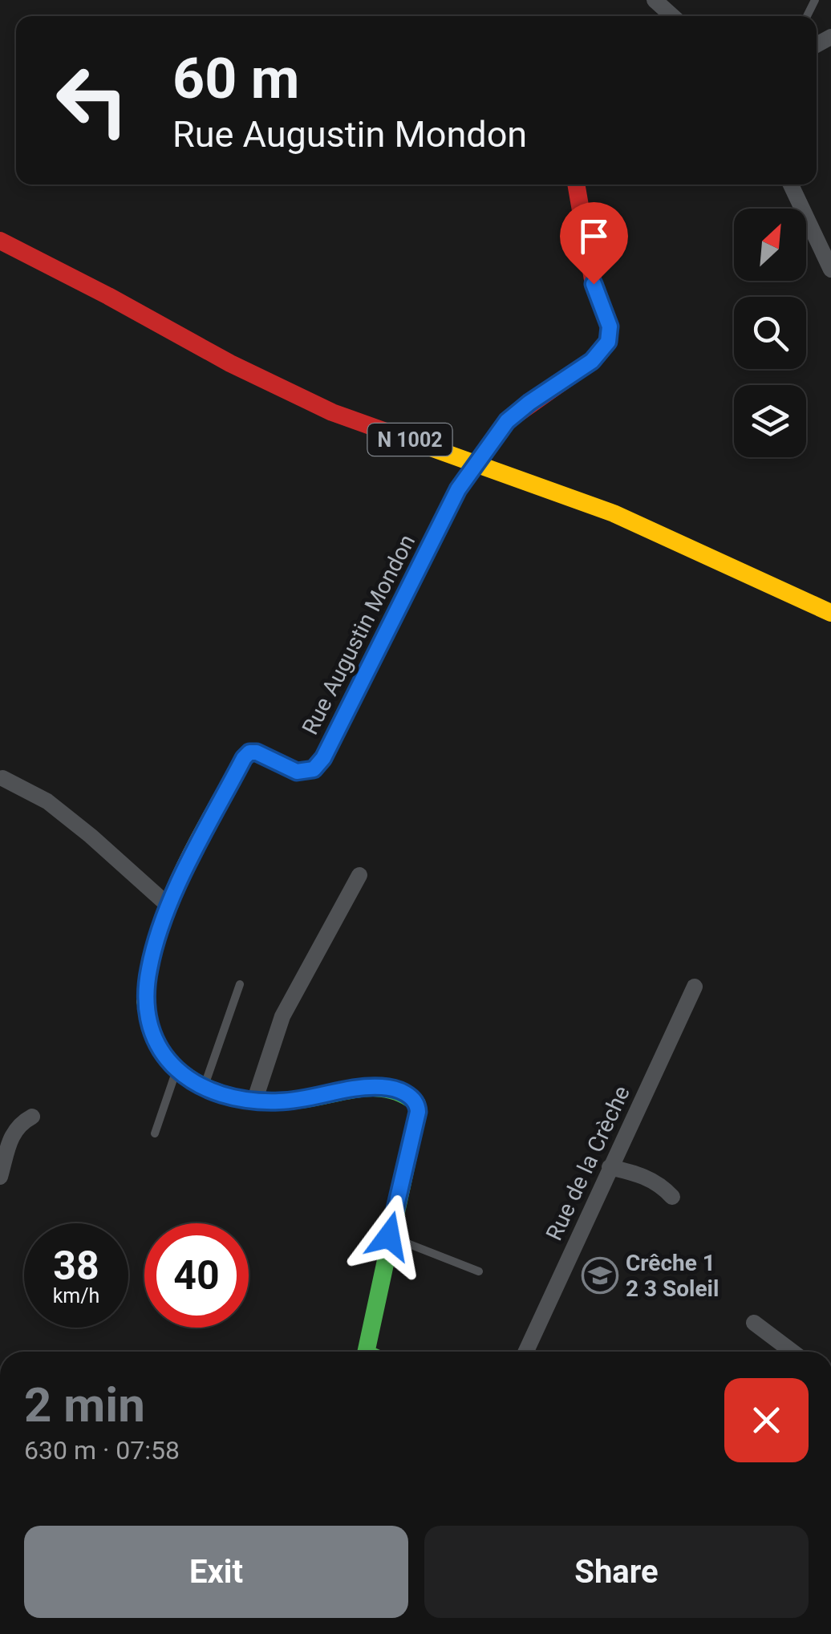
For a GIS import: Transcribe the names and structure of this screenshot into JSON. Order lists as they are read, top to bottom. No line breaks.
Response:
{"streets":{"street":["N 1002","Rue Augustin Mondon","Rue de la Crèche"]},"places":{"school or university":["Crêche 1 2 3 Soleil"]},"north":"top right","page":{"turn":["60 m","Rue Augustin Mondon"],"speed":"38 km/h","limit":"40","heading":["2 min","630 m · 07:58"],"buttons":["Exit","Share"]}}
